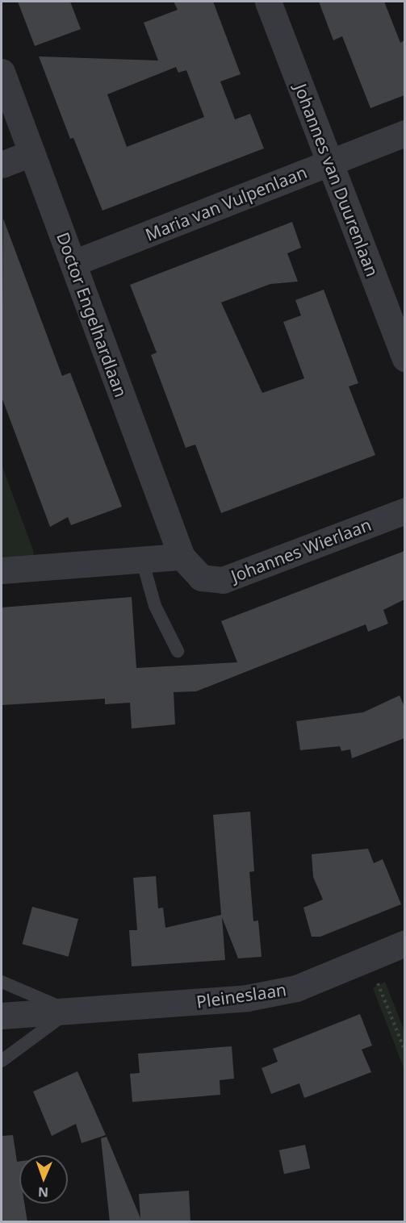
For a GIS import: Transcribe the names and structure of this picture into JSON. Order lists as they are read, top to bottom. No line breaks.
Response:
{"streets":{"street":["Johannes van Duurenlaan","Maria van Vulpenlaan","Doctor Engelhardlaan","Johannes Wierlaan","Pleineslaan"]},"crossings":[["Johannes van Duurenlaan","Maria van Vulpenlaan"],["Maria van Vulpenlaan","Doctor Engelhardlaan"],["Doctor Engelhardlaan","Johannes Wierlaan"]],"north":"bottom"}
